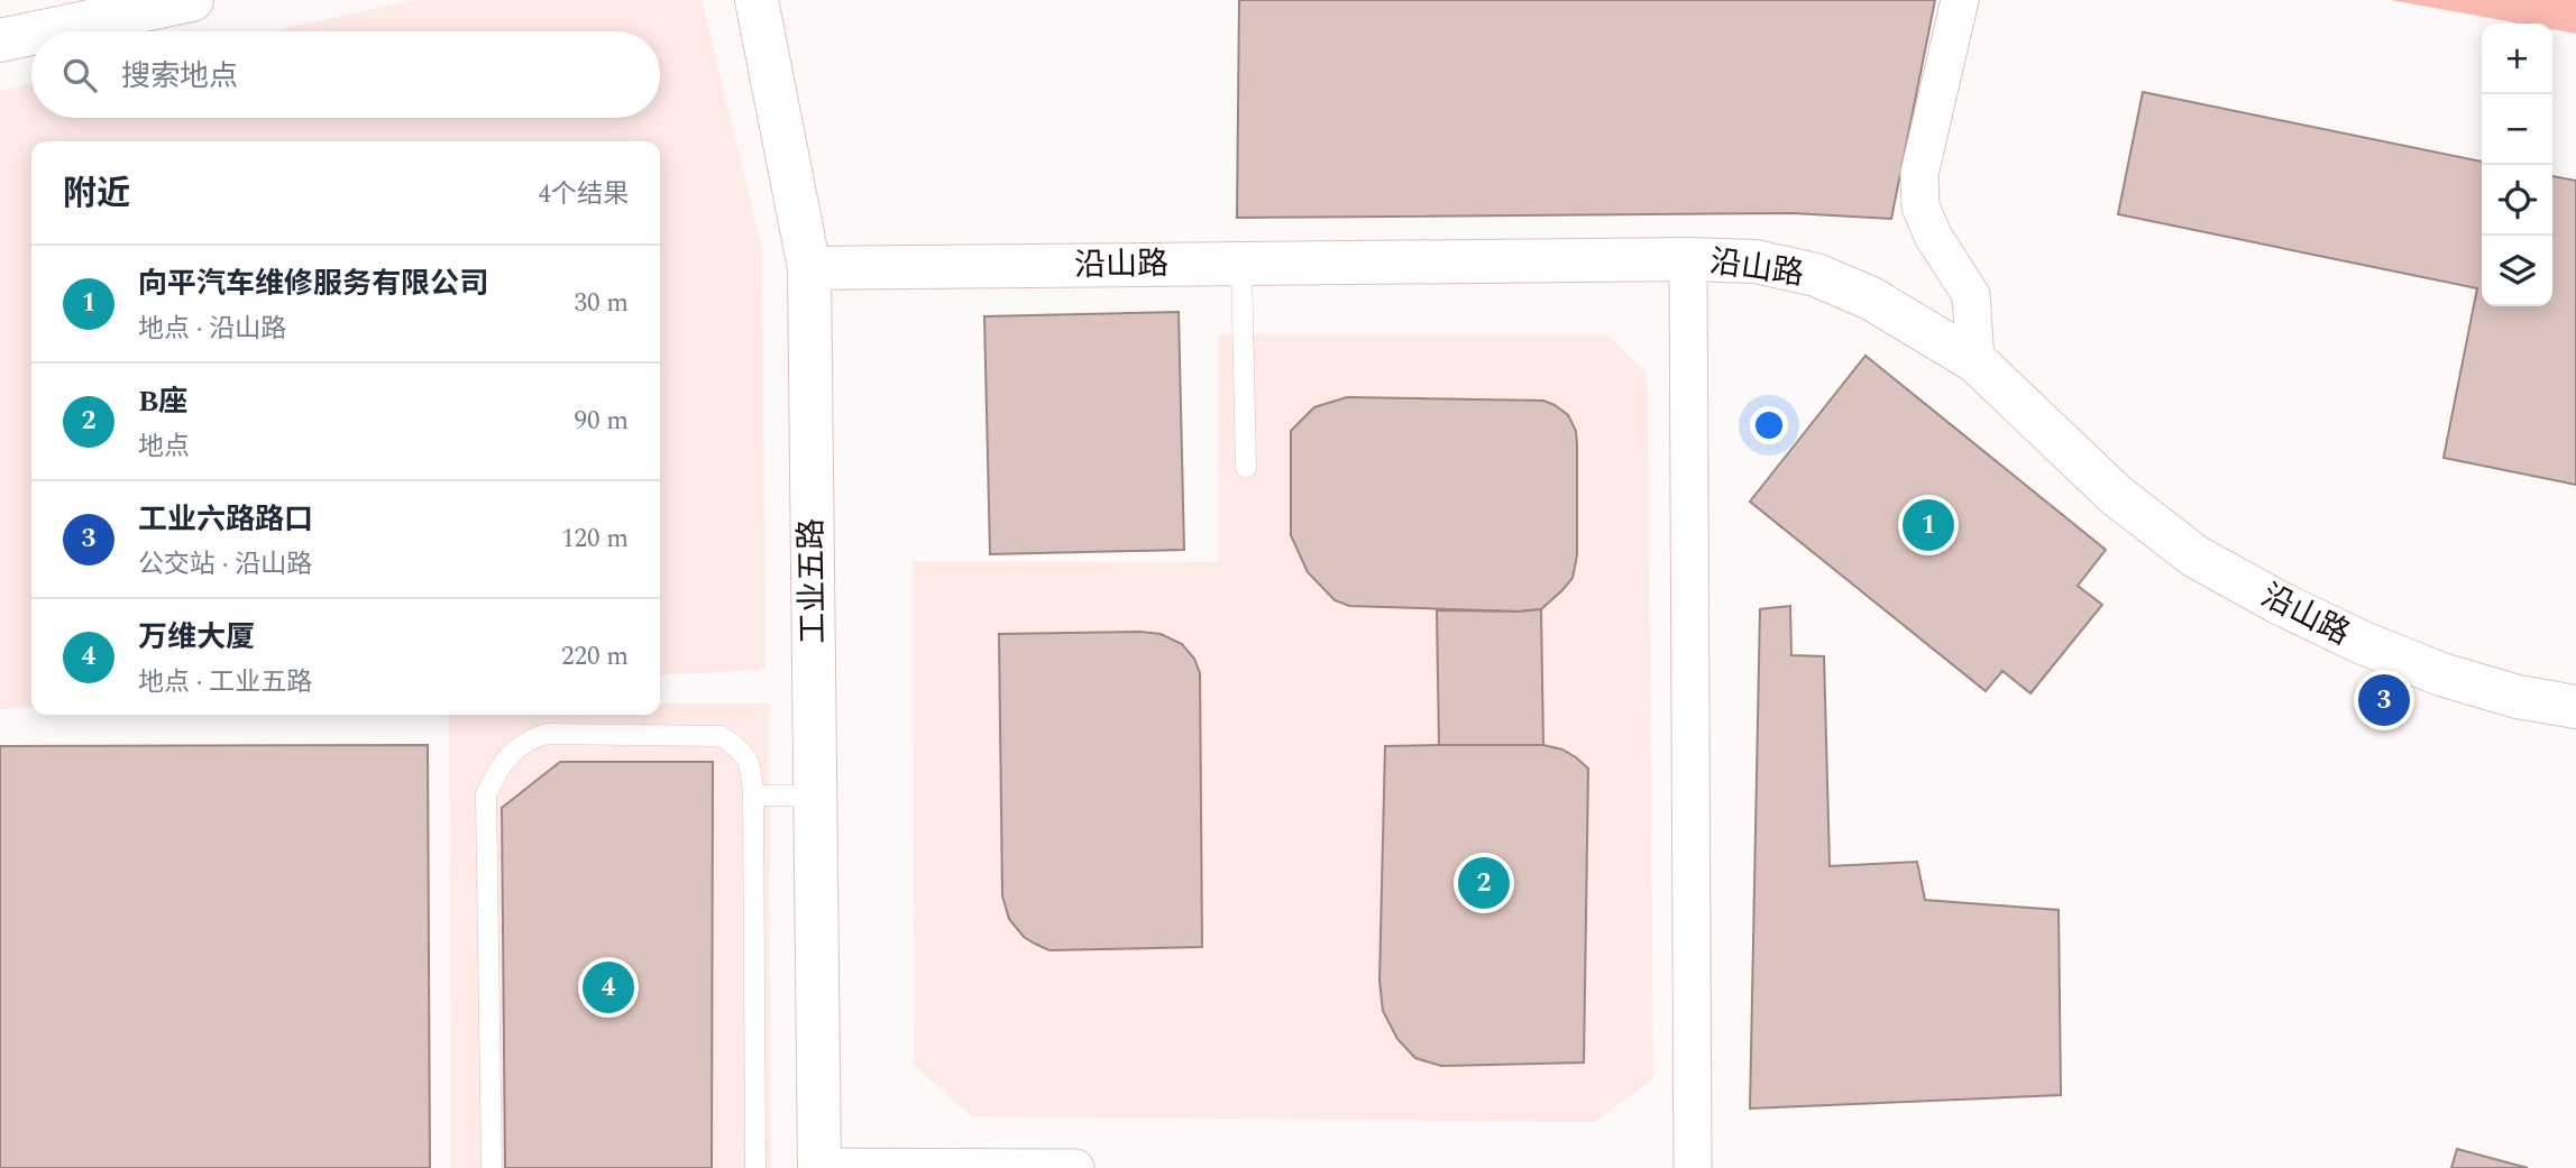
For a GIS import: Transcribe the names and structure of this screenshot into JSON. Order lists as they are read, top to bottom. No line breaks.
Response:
{"streets":{"street":["沿山路","工业五路"]},"crossings":[["沿山路","工业五路"]],"page":{"map_buttons":["+","−"],"search":"搜索地点","heading":["附近","4个结果"],"list":[{"mark":"1","name":"向平汽车维修服务有限公司","note":"地点 · 沿山路","value":"30 m"},{"mark":"2","name":"B座","note":"地点","value":"90 m"},{"mark":"3","name":"工业六路路口","note":"公交站 · 沿山路","value":"120 m"},{"mark":"4","name":"万维大厦","note":"地点 · 工业五路","value":"220 m"}],"pins":["1","3","2","4"]}}
